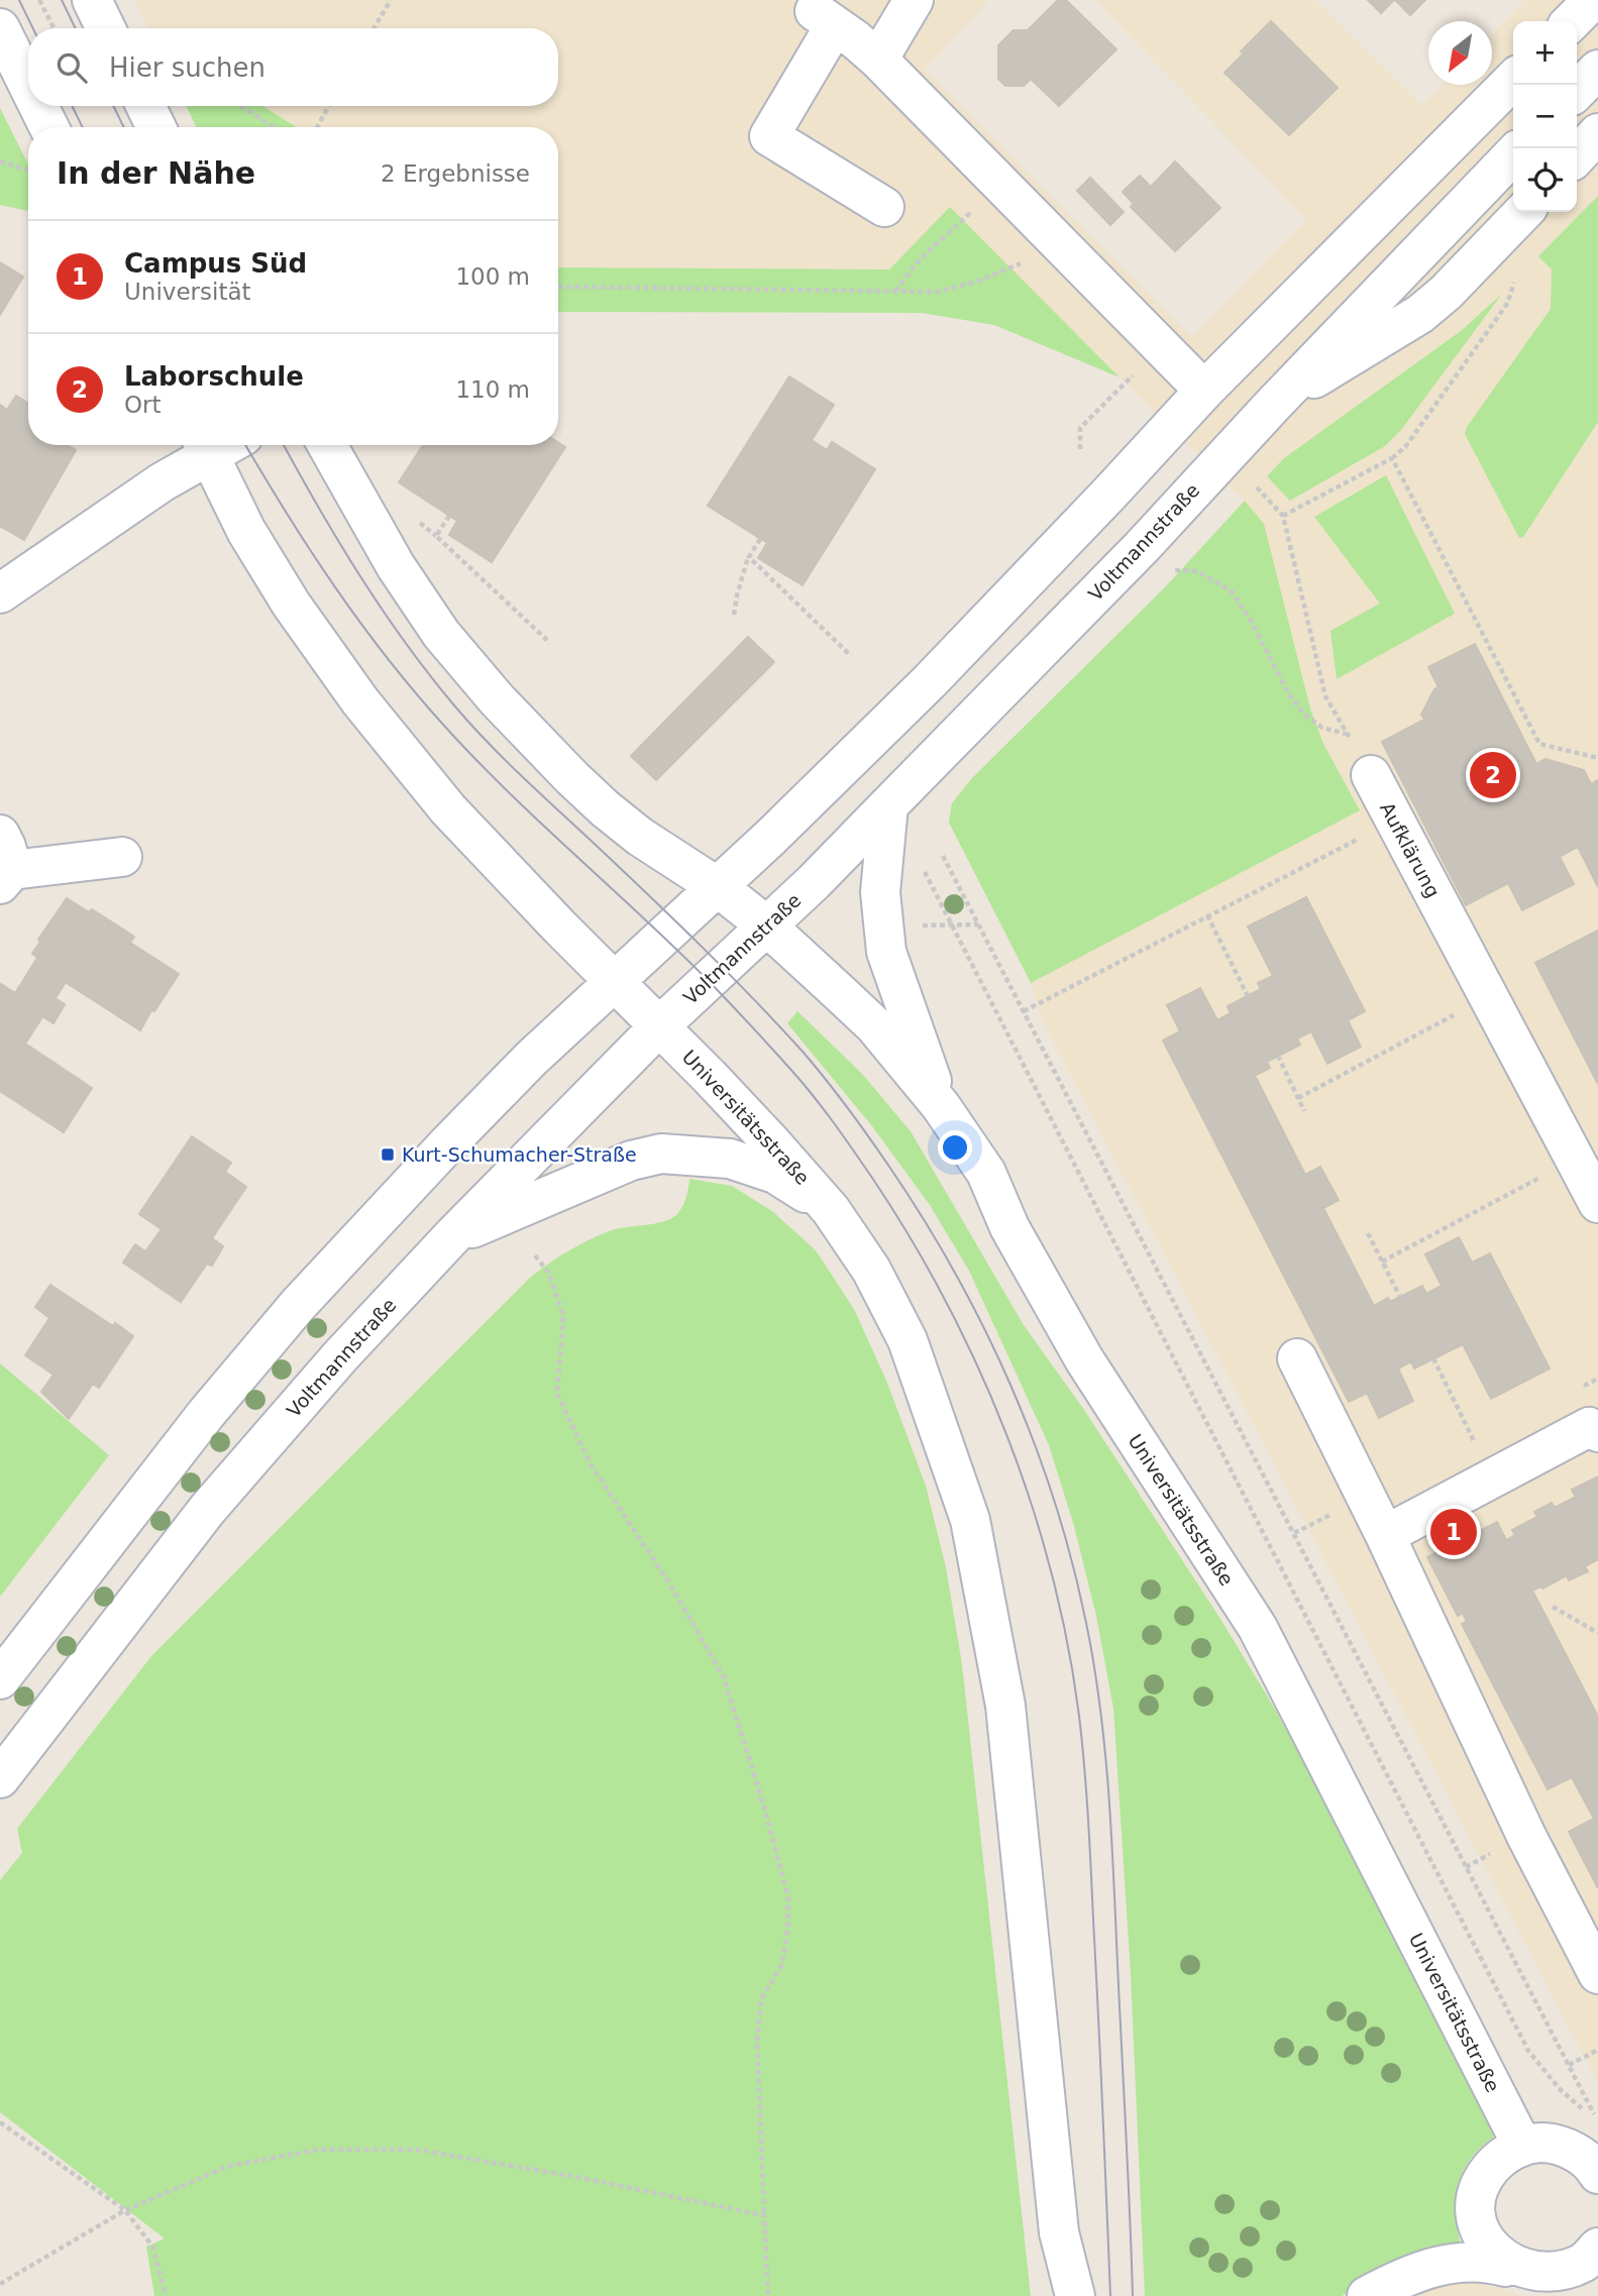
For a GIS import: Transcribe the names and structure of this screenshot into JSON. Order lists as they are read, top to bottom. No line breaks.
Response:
{"streets":{"street":["Voltmannstraße","Aufklärung","Universitätsstraße"]},"crossings":[["Voltmannstraße","Universitätsstraße"]],"places":{"transit":["Kurt-Schumacher-Straße"]},"north":"bottom left","page":{"map_buttons":["+","−"],"search":"Hier suchen","heading":["In der Nähe","2 Ergebnisse"],"list":[{"mark":"1","name":"Campus Süd","note":"Universität","value":"100 m"},{"mark":"2","name":"Laborschule","note":"Ort","value":"110 m"}],"pins":["2","1"]}}
